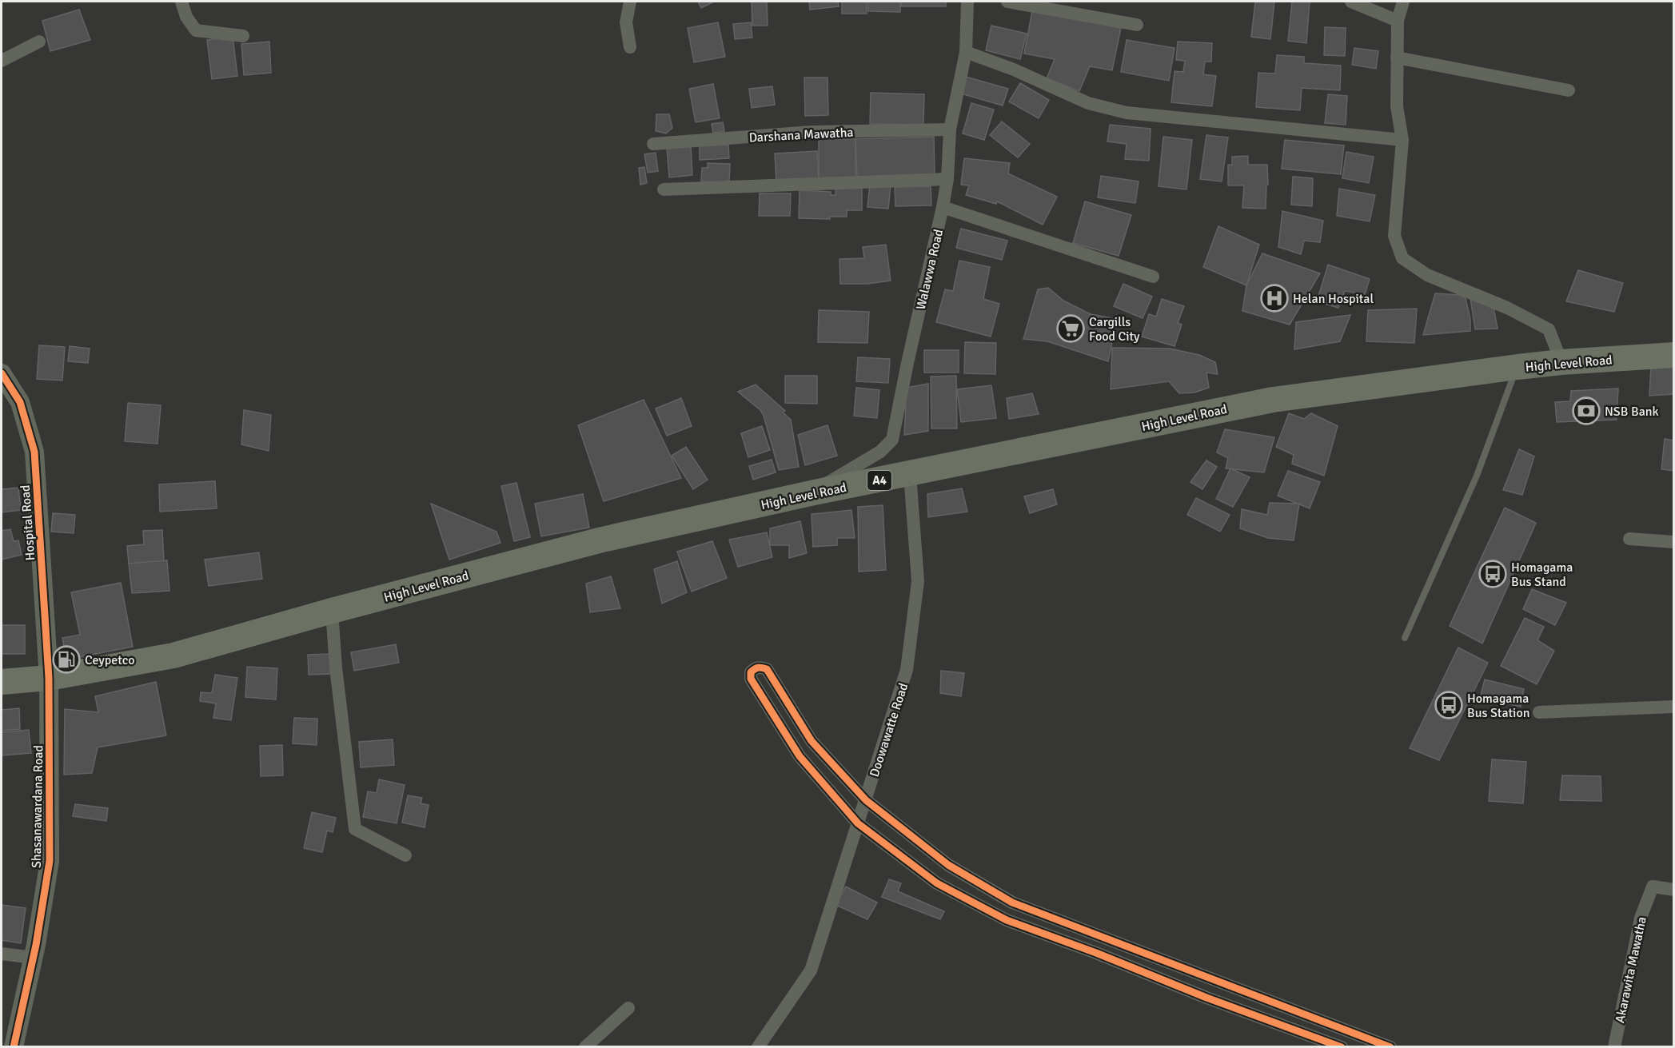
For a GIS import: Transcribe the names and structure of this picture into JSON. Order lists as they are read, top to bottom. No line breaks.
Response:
{"streets":{"highway":["High Level Road","A4"],"street":["Darshana Mawatha","Walawwa Road","Hospital Road","Doowawatte Road","Shasanawardana Road","Akarawita Mawatha"]},"crossings":[["Darshana Mawatha","Walawwa Road"],["Walawwa Road","High Level Road"],["High Level Road","Hospital Road"],["High Level Road","Doowawatte Road"],["High Level Road","Shasanawardana Road"],["Hospital Road","Shasanawardana Road"]],"places":{"hospital":["Helan Hospital"],"supermarket":["Cargills Food City"],"bank":["NSB Bank"],"bus stop":["Homagama Bus Stand","Homagama Bus Station"],"fuel station":["Ceypetco"]}}
